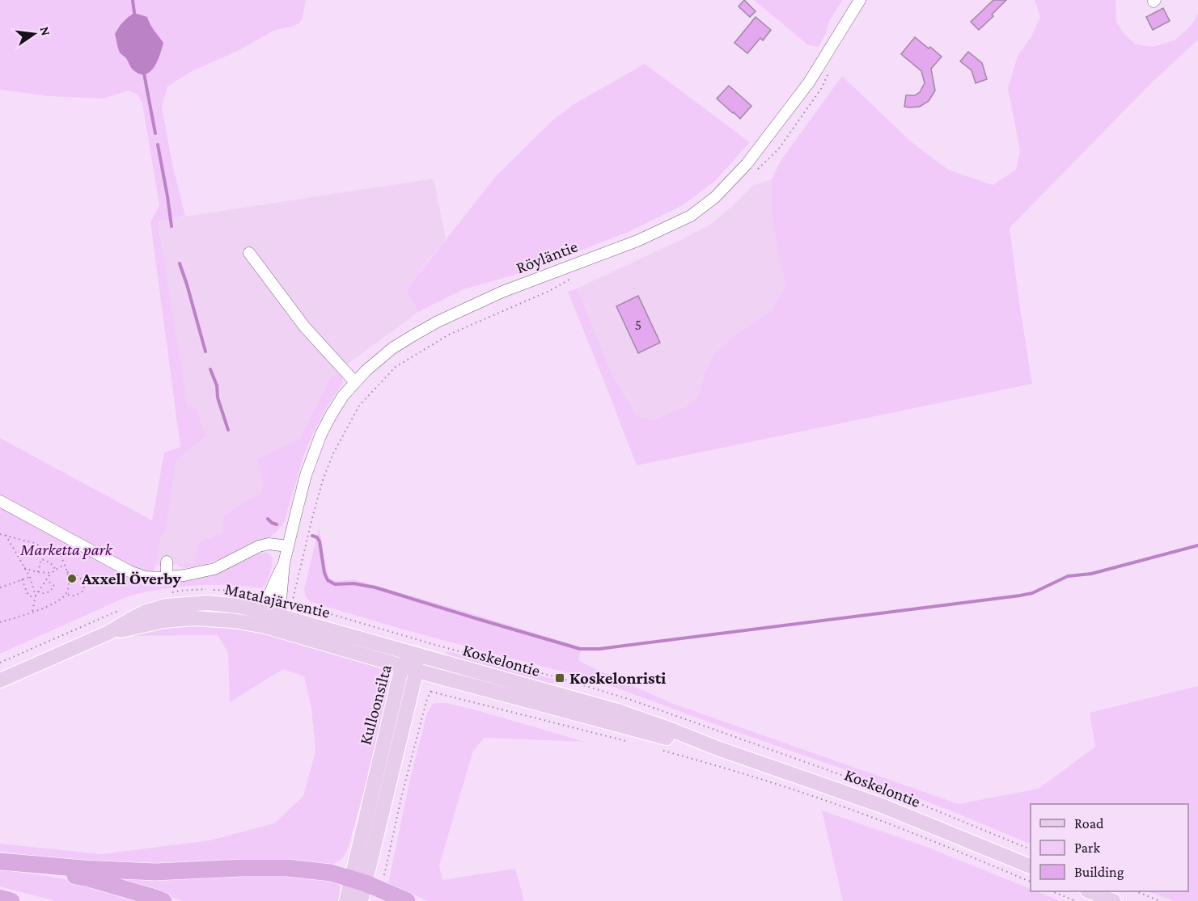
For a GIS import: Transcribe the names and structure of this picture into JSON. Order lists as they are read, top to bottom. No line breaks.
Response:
{"streets":{"main road":["Matalajärventie","Koskelontie","Kulloonsilta"],"street":["Röyläntie"]},"crossings":[["Röyläntie","Matalajärventie"],["Matalajärventie","Koskelontie"],["Matalajärventie","Kulloonsilta"],["Koskelontie","Kulloonsilta"]],"parks":["Marketta park"],"places":{"other":["Axxell Överby"],"transit":["Koskelonristi"]},"house_numbers":["5"],"legend":["Road","Park","Building"],"north":"right"}
